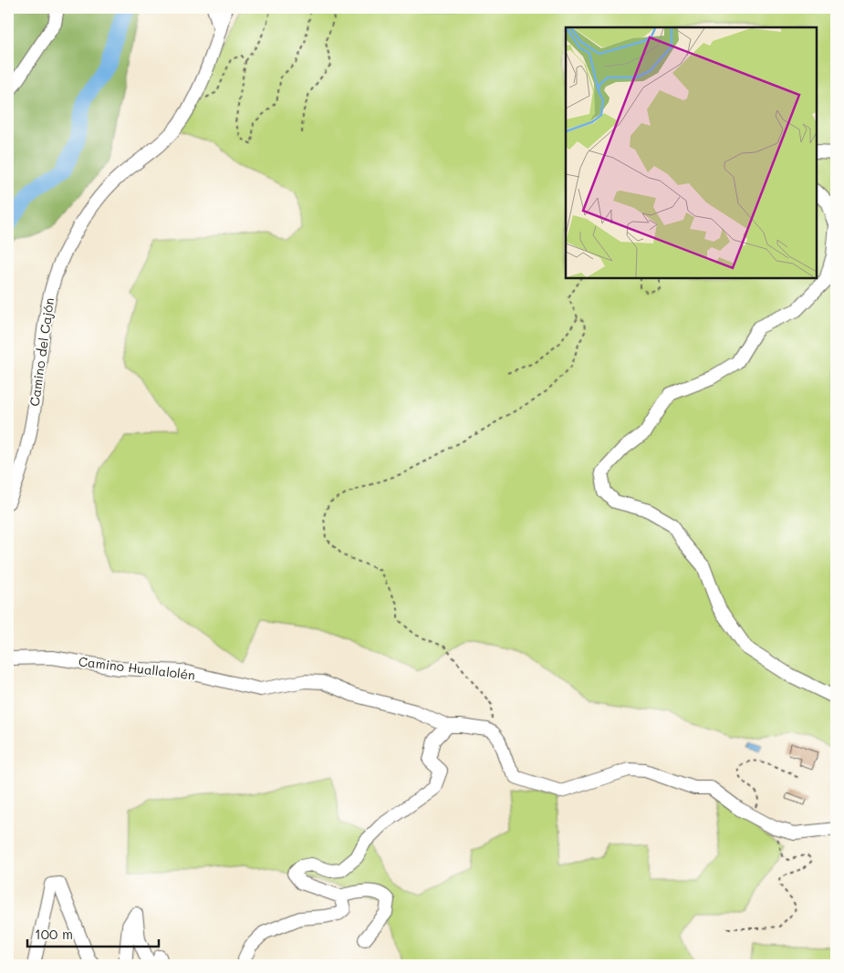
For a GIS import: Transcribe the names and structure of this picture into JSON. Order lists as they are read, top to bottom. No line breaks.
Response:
{"streets":{"street":["Camino del Cajón","Camino Huallalolén"]},"scale_bar":"100 m"}
